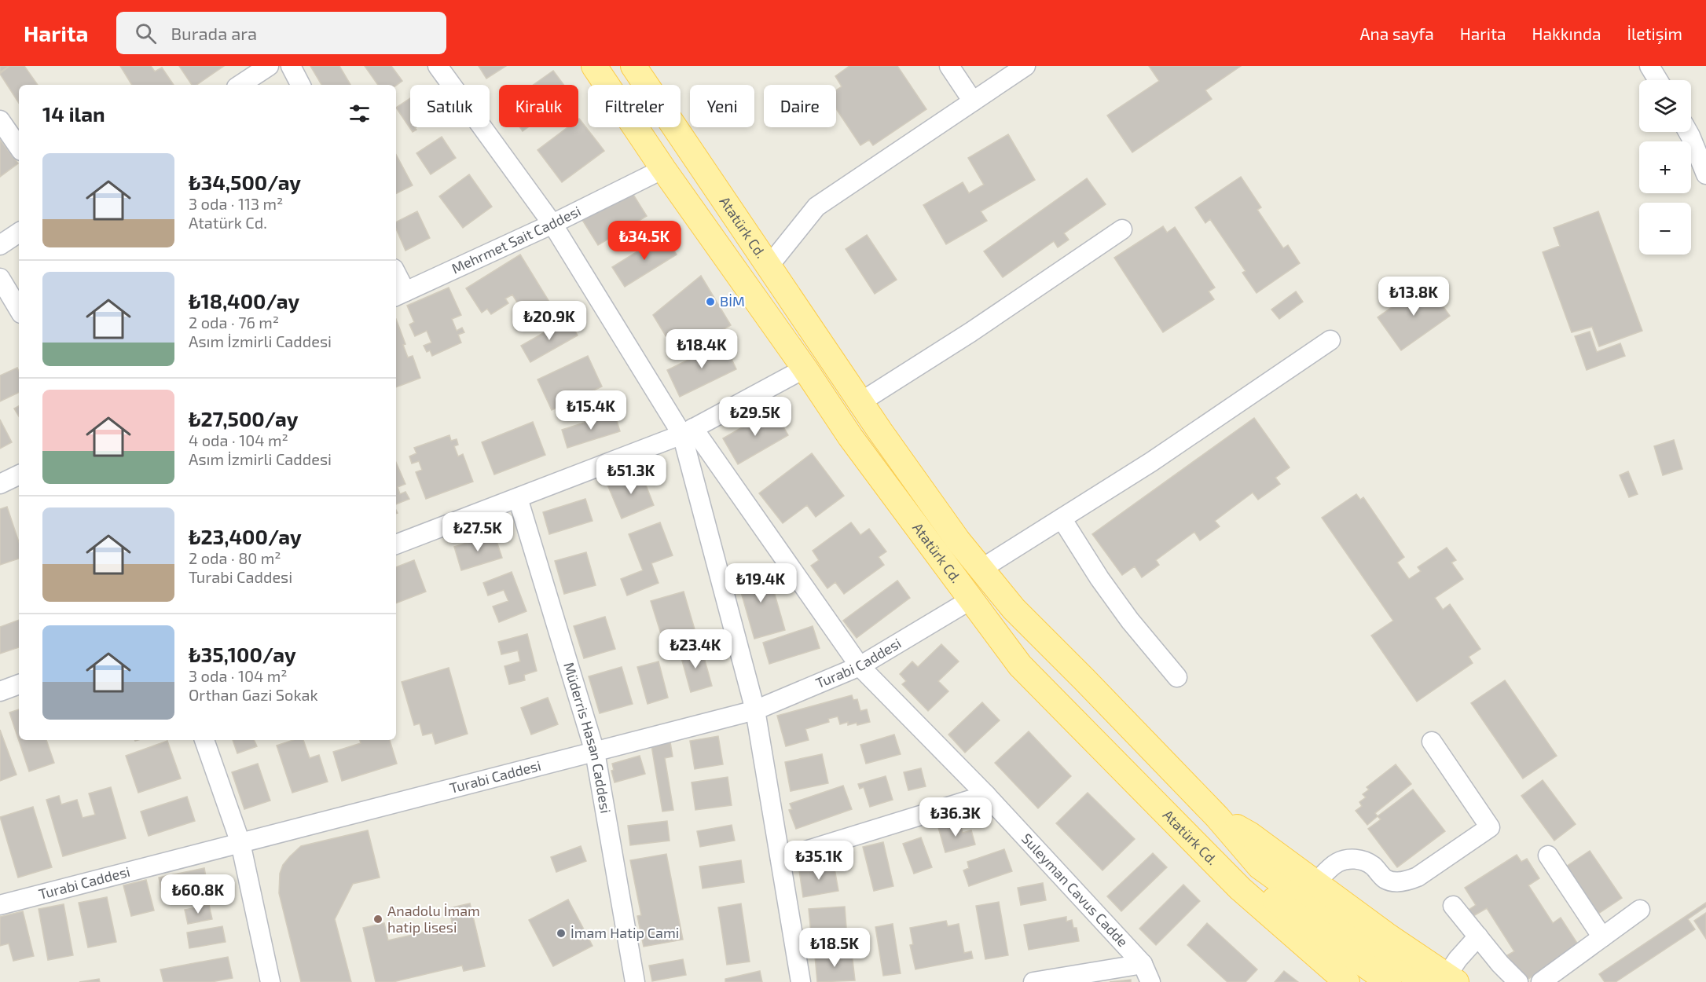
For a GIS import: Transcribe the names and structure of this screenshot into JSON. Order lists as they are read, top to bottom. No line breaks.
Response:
{"streets":{"main road":["Atatürk Cd."],"street":["Mehrmet Sait Caddesi","Turabi Caddesi","Müderris Hasan Caddesi","Suleyman Cavus Cadde"]},"crossings":[["Atatürk Cd.","Mehrmet Sait Caddesi"],["Atatürk Cd.","Turabi Caddesi"],["Turabi Caddesi","Müderris Hasan Caddesi"],["Turabi Caddesi","Suleyman Cavus Cadde"]],"places":["BİM","Anadolu İmam hatip lisesi","İmam Hatip Cami"],"page":{"header":"Harita","search":"Burada ara","nav":["Ana sayfa","Harita","Hakkında","İletişim"],"map_buttons":["+","−"],"chip":["Satılık","Kiralık","Filtreler","Yeni","Daire"],"heading":"14 ilan","list":[{"name":"₺34,500/ay","note":"3 oda · 113 m² · Atatürk Cd."},{"name":"₺18,400/ay","note":"2 oda · 76 m² · Asım İzmirli Caddesi"},{"name":"₺27,500/ay","note":"4 oda · 104 m² · Asım İzmirli Caddesi"},{"name":"₺23,400/ay","note":"2 oda · 80 m² · Turabi Caddesi"},{"name":"₺35,100/ay","note":"3 oda · 104 m² · Orthan Gazi Sokak"}],"price":["₺34.5K","₺13.8K","₺20.9K","₺18.4K","₺15.4K","₺29.5K","₺51.3K","₺27.5K","₺19.4K","₺23.4K","₺36.3K","₺35.1K","₺60.8K","₺18.5K"]}}
